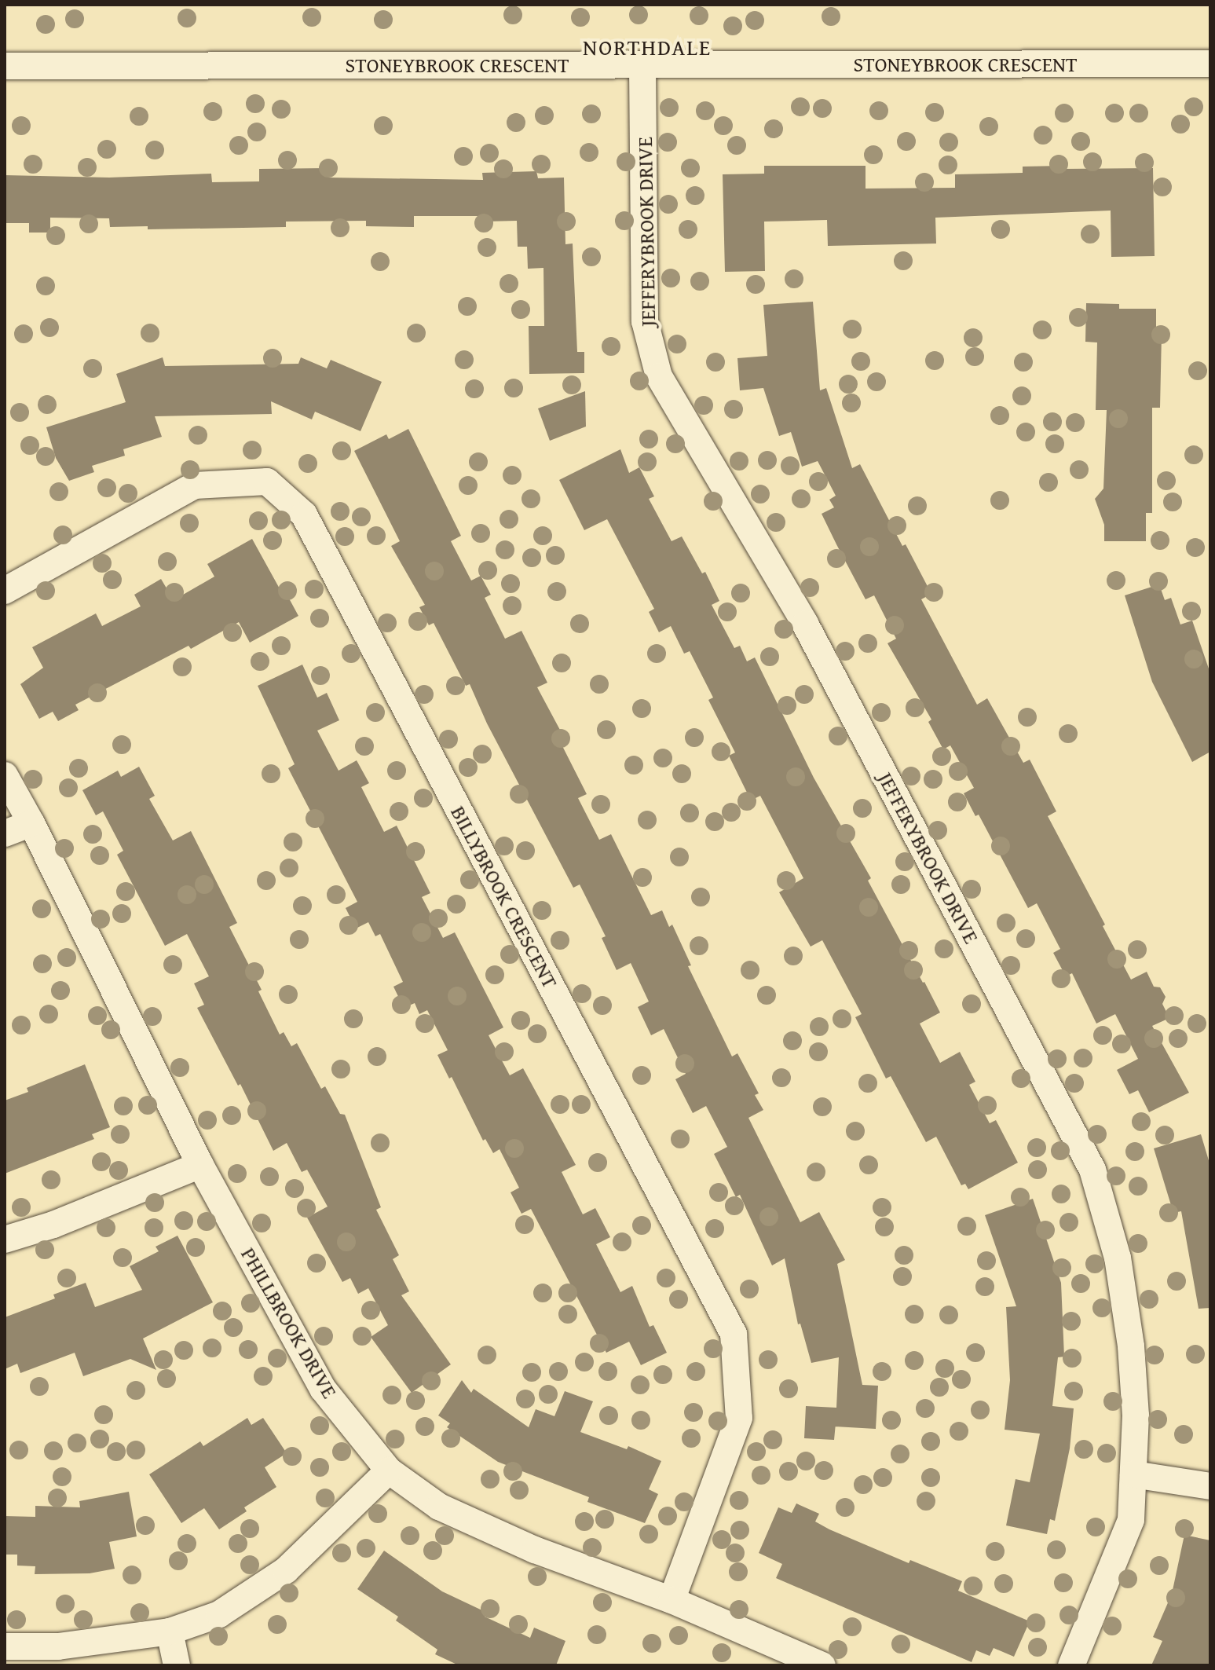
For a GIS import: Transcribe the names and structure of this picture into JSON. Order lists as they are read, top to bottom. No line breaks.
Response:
{"streets":{"street":["STONEYBROOK CRESCENT","JEFFERYBROOK DRIVE","BILLYBROOK CRESCENT","PHILLBROOK DRIVE"]},"crossings":[["STONEYBROOK CRESCENT","JEFFERYBROOK DRIVE"],["BILLYBROOK CRESCENT","PHILLBROOK DRIVE"]],"districts":["NORTHDALE"]}
